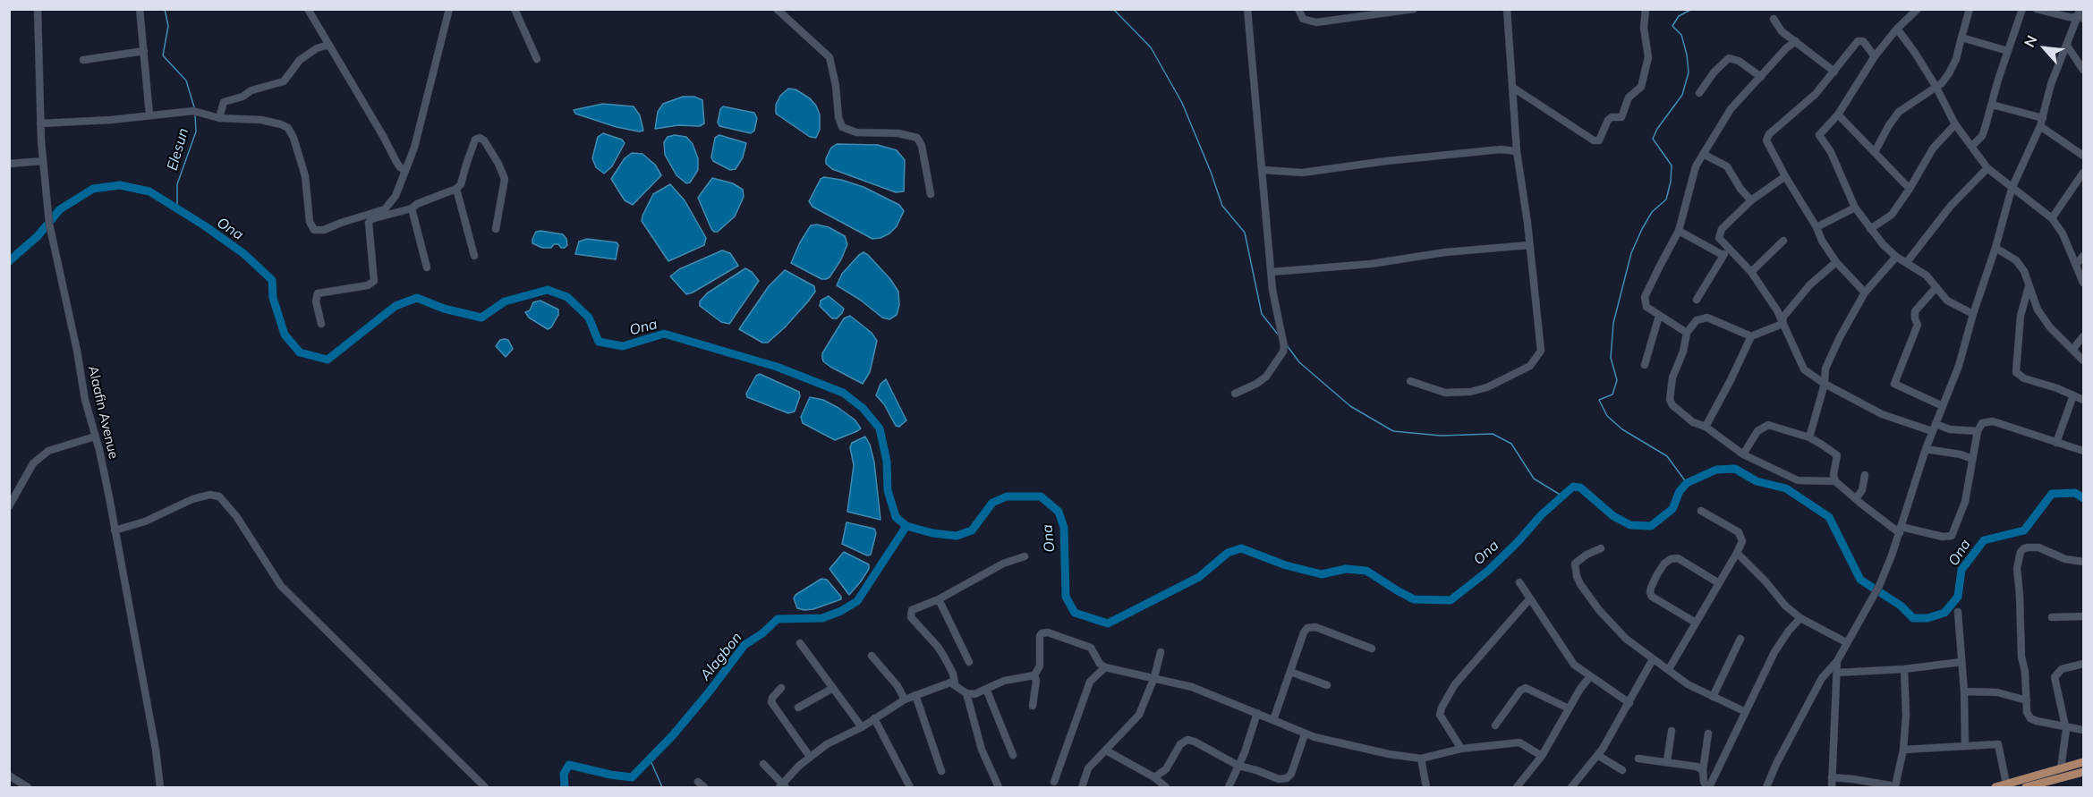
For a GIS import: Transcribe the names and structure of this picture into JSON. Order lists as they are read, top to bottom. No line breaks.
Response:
{"streets":{"street":["Alaafin Avenue"]},"water":["Elesun","Ona","Alagbon"],"north":"top left"}
